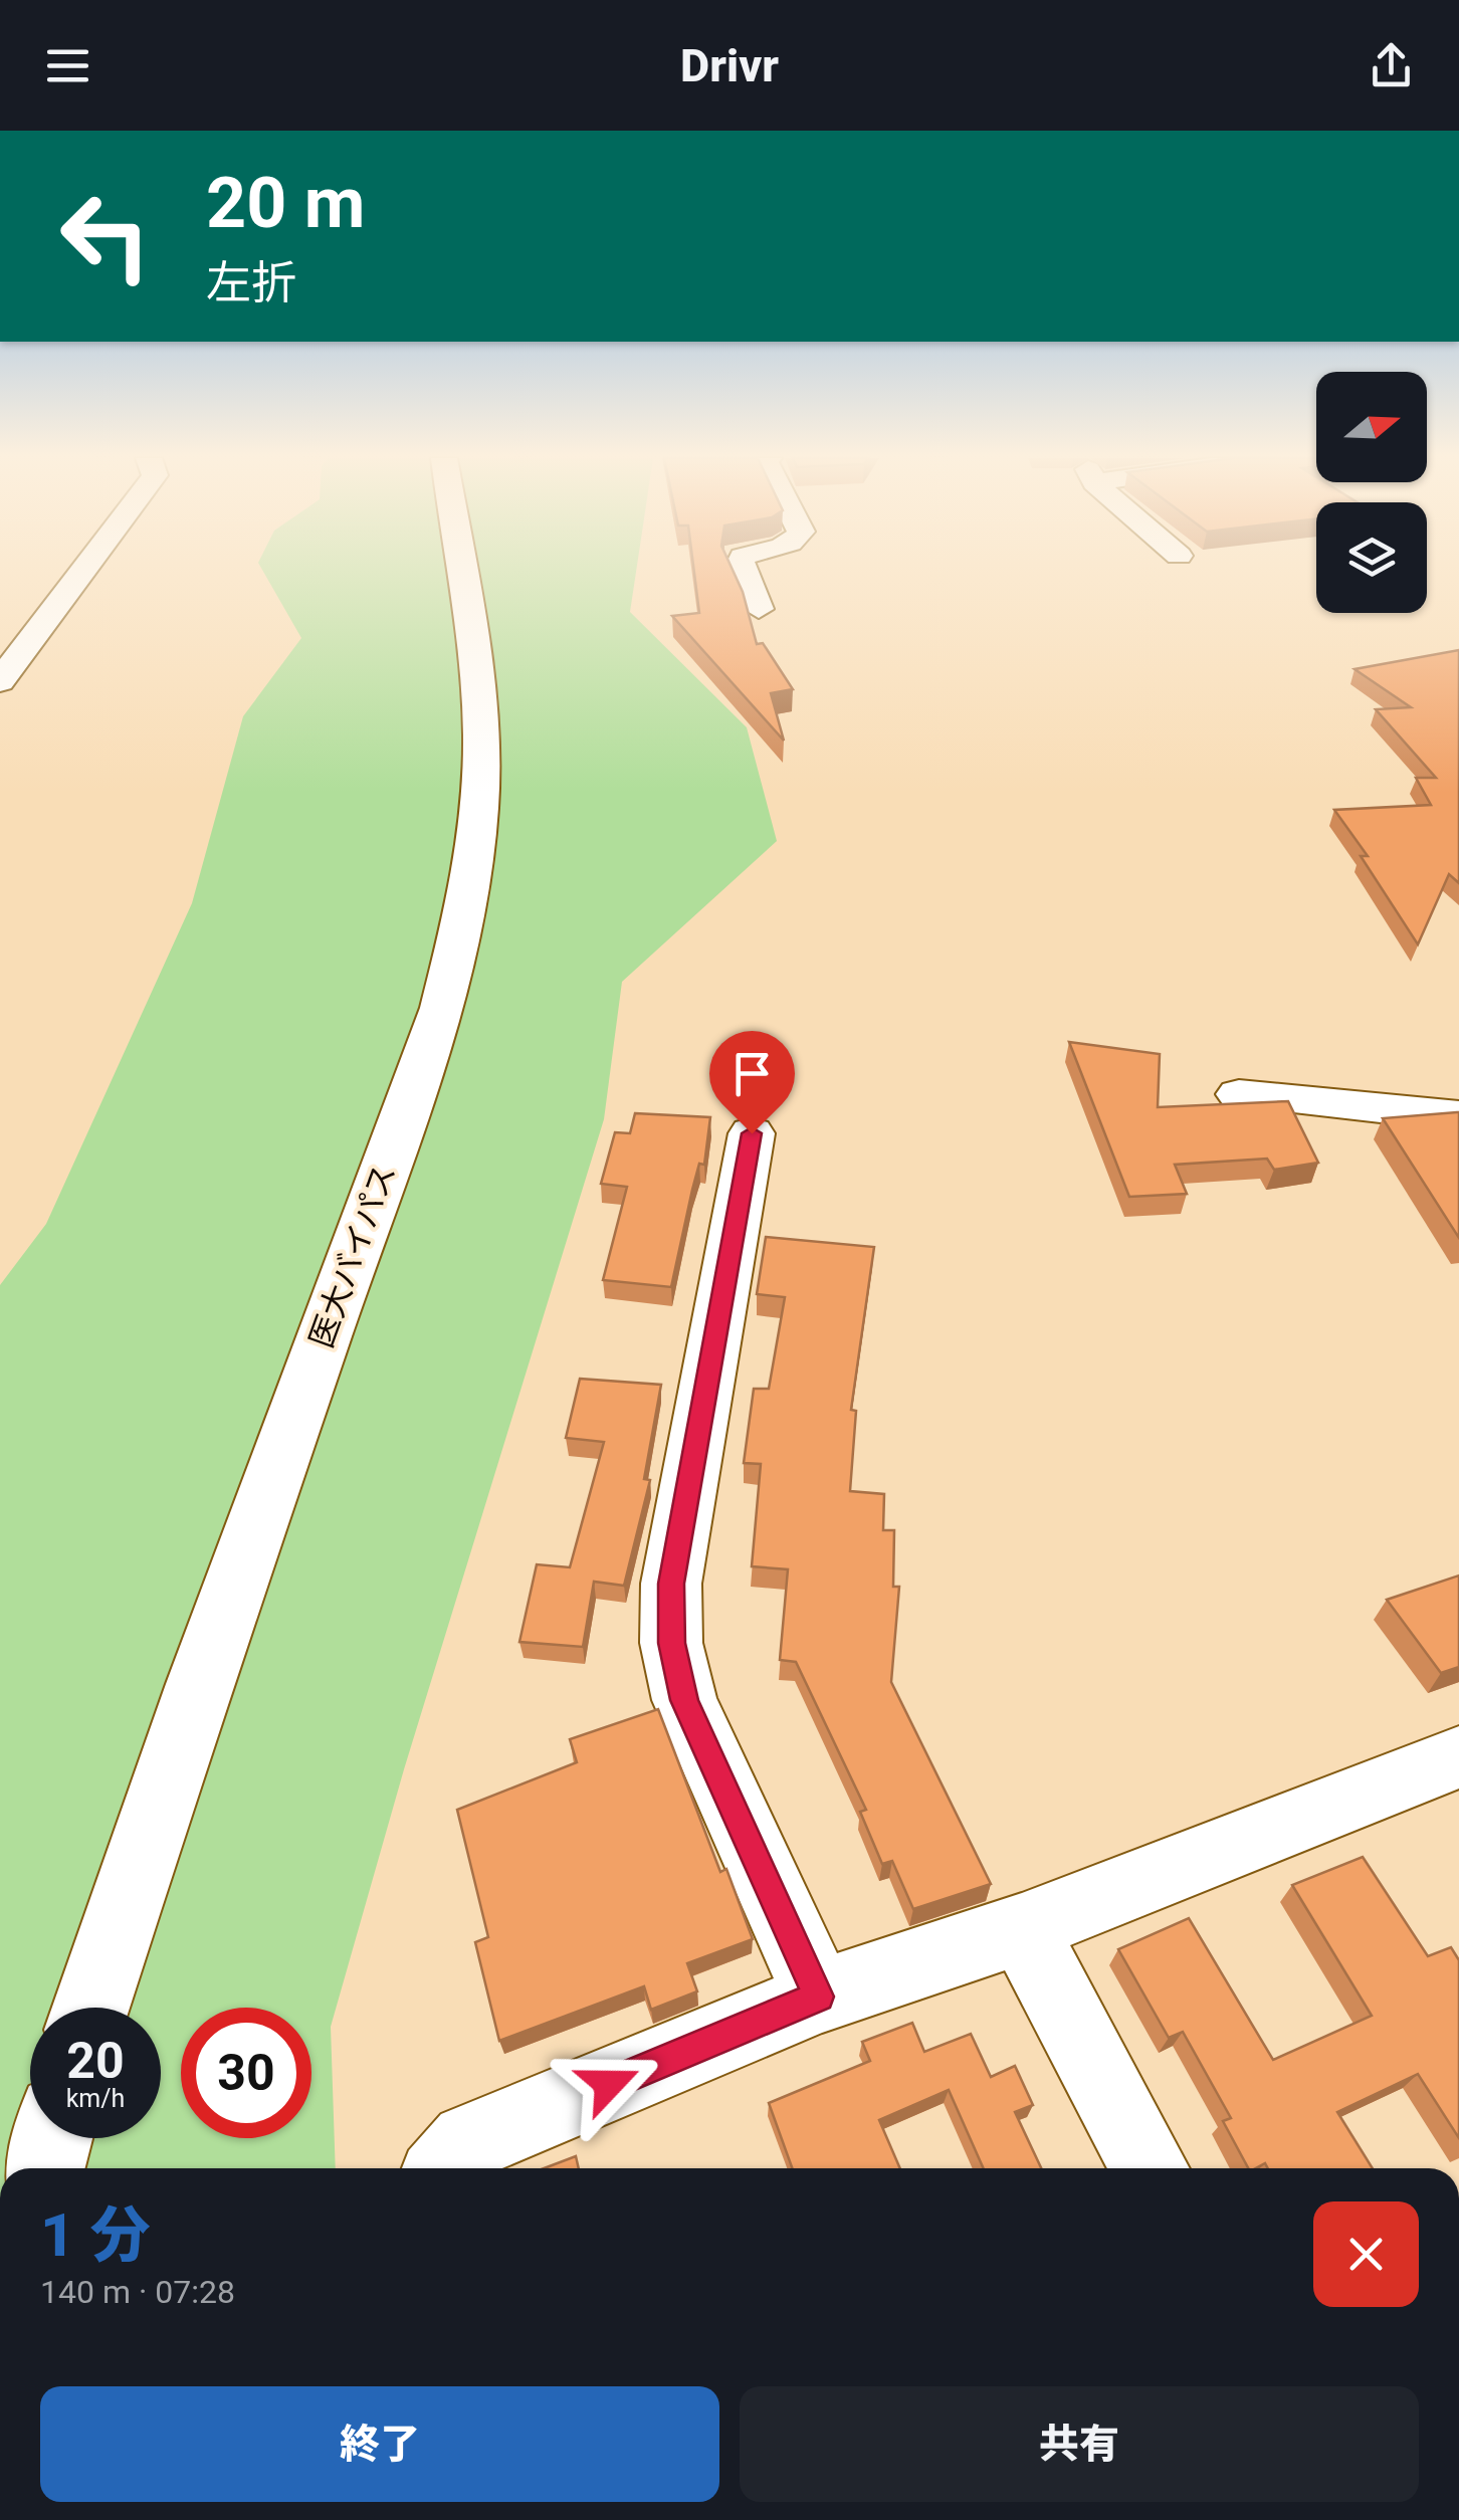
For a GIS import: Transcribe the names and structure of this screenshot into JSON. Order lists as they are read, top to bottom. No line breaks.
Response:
{"streets":{"main road":["医大バイパス"]},"north":"right","page":{"header":"Drivr","turn":["20 m","左折"],"speed":"20 km/h","limit":"30","heading":["1 分","140 m · 07:28"],"buttons":["終了","共有"]}}
